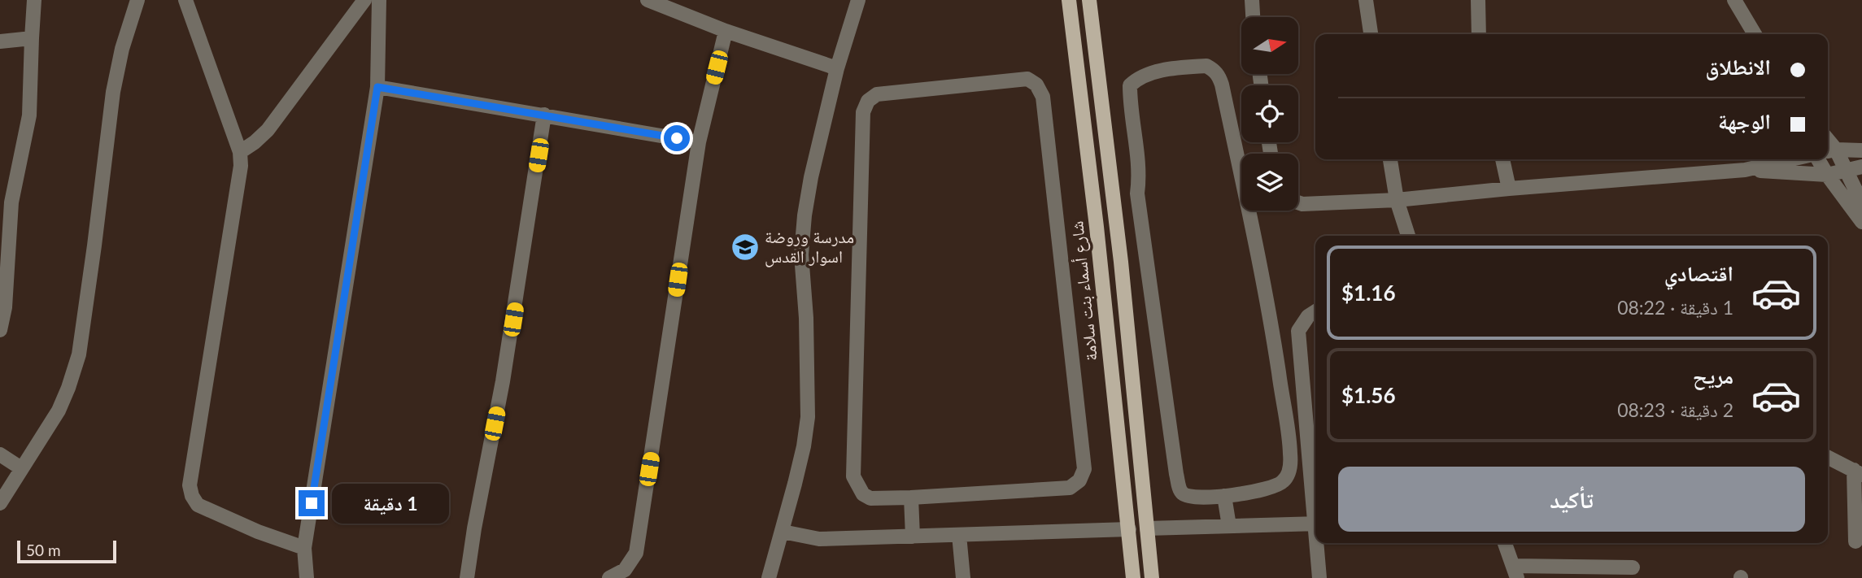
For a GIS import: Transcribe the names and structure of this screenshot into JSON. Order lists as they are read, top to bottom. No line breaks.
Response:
{"streets":{"main road":["شارع أسماء بنت سلامة"]},"places":{"school or university":["مدرسة وروضة اسوار القدس"]},"scale_bar":"50 m","north":"right","page":{"banner":["الانطلاق","الوجهة"],"list":[{"name":"اقتصادي","note":"1 دقيقة · 08:22","value":"$1.16"},{"name":"مريح","note":"2 دقيقة · 08:23","value":"$1.56"}],"buttons":"تأكيد","bubble":"1 دقيقة","scale":"50 m"}}
